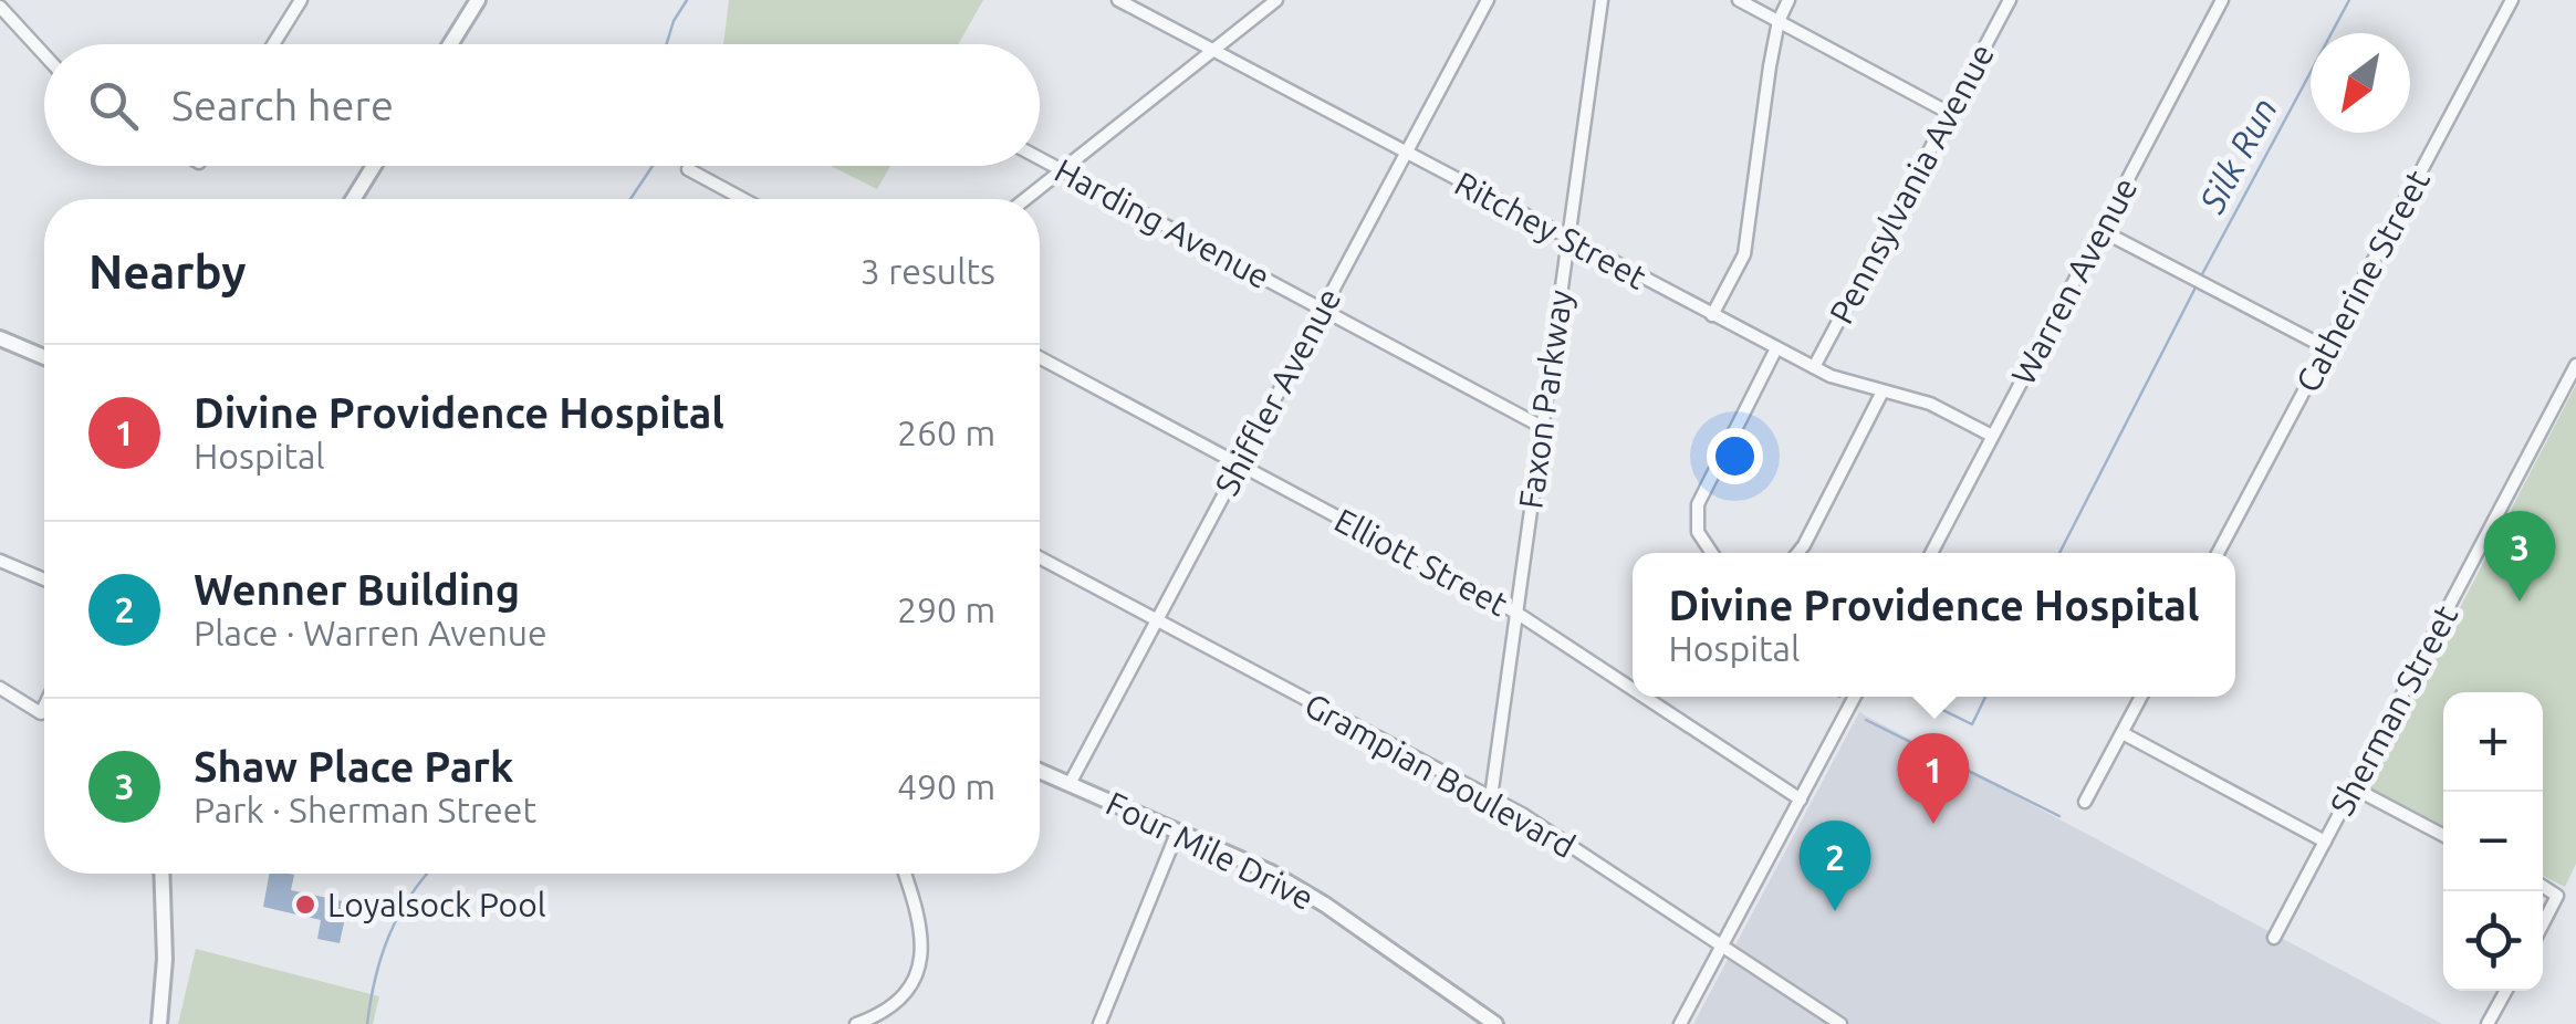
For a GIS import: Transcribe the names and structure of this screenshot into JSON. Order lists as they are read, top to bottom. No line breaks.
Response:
{"streets":{"street":["Pennsylvania Avenue","Harding Avenue","Ritchey Street","Warren Avenue","Catherine Street","Shiffler Avenue","Faxon Parkway","Elliott Street","Sherman Street","Grampian Boulevard","Four Mile Drive"]},"crossings":[["Pennsylvania Avenue","Ritchey Street"],["Harding Avenue","Shiffler Avenue"],["Harding Avenue","Faxon Parkway"],["Ritchey Street","Warren Avenue"],["Ritchey Street","Shiffler Avenue"],["Ritchey Street","Faxon Parkway"],["Shiffler Avenue","Elliott Street"],["Shiffler Avenue","Grampian Boulevard"],["Shiffler Avenue","Four Mile Drive"],["Faxon Parkway","Elliott Street"],["Faxon Parkway","Grampian Boulevard"]],"water":["Silk Run"],"places":["Loyalsock Pool"],"north":"bottom left","page":{"search":"Search here","heading":["Nearby","3 results"],"list":[{"mark":"1","name":"Divine Providence Hospital","note":"Hospital","value":"260 m"},{"mark":"2","name":"Wenner Building","note":"Place · Warren Avenue","value":"290 m"},{"mark":"3","name":"Shaw Place Park","note":"Park · Sherman Street","value":"490 m"}],"pins":["3","1","2"],"popup":["Divine Providence Hospital","Hospital"],"map_buttons":["+","−"]}}
